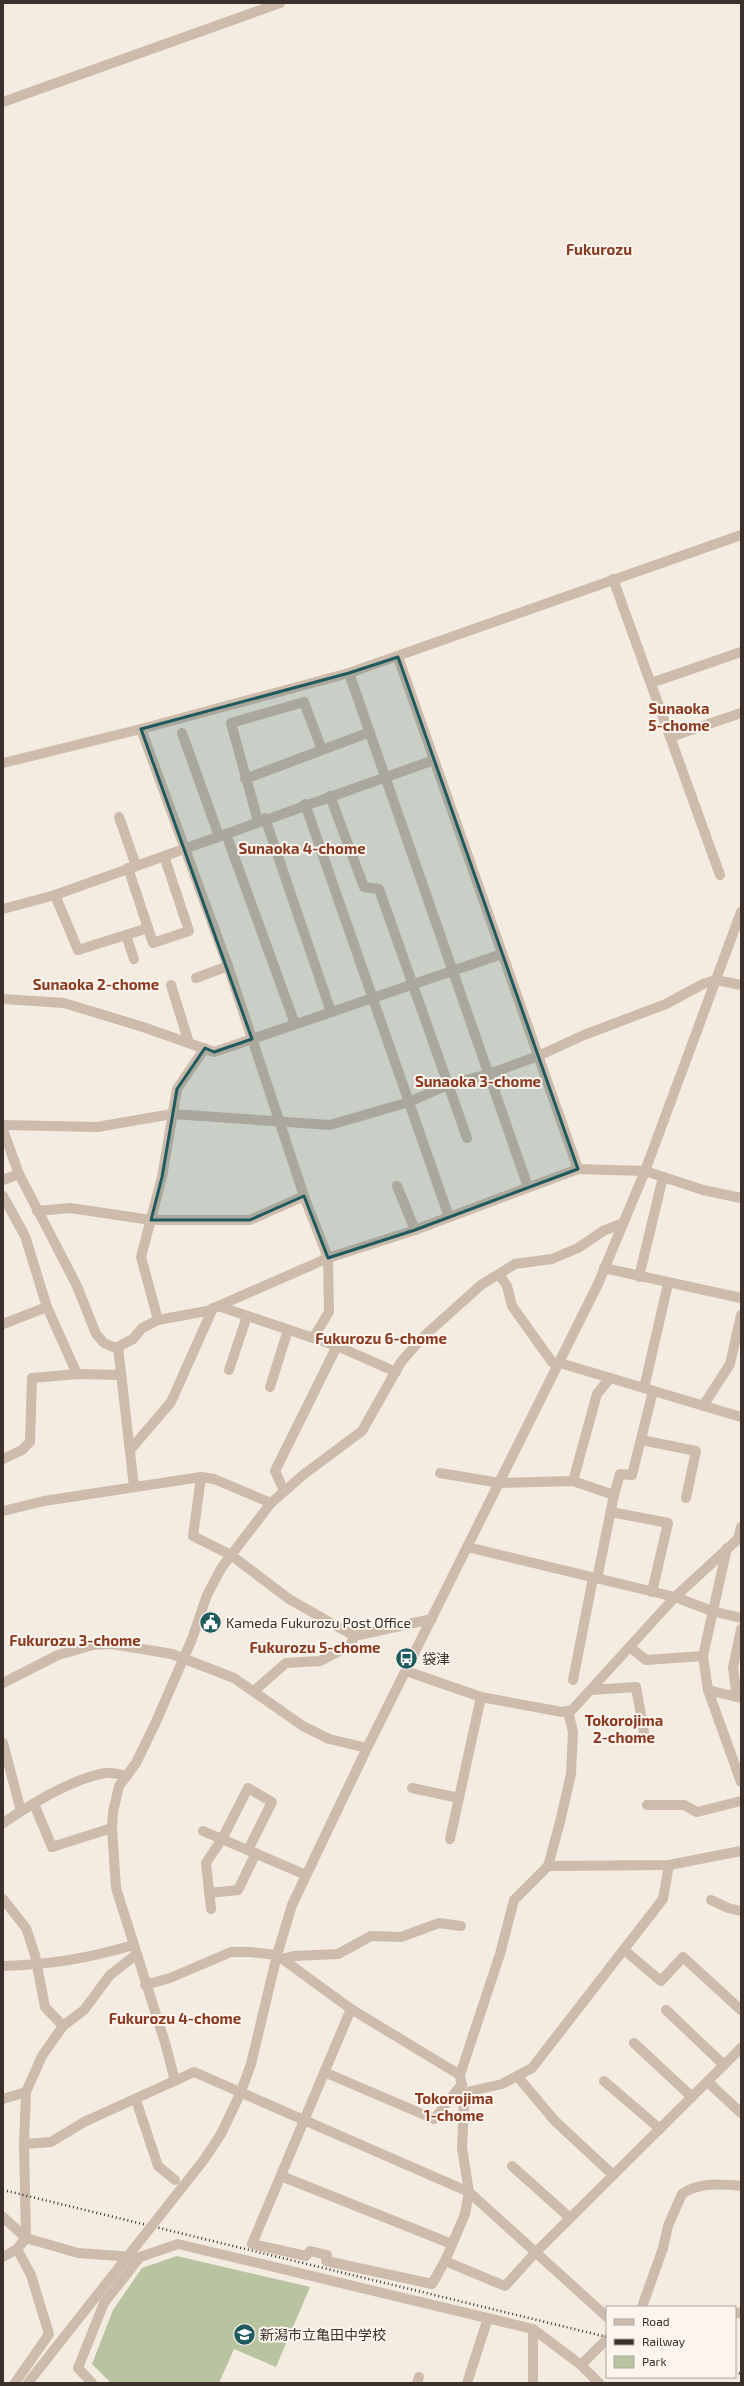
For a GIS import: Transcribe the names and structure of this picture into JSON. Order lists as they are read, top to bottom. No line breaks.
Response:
{"districts":["Fukurozu","Sunaoka 5-chome","Sunaoka 4-chome","Sunaoka 2-chome","Sunaoka 3-chome","Fukurozu 6-chome","Fukurozu 3-chome","Fukurozu 5-chome","Tokorojima 2-chome","Fukurozu 4-chome","Tokorojima 1-chome"],"places":{"public building":["Kameda Fukurozu Post Office"],"bus stop":["袋津"],"school or university":["新潟市立亀田中学校"]},"legend":["Road","Railway","Park"]}
